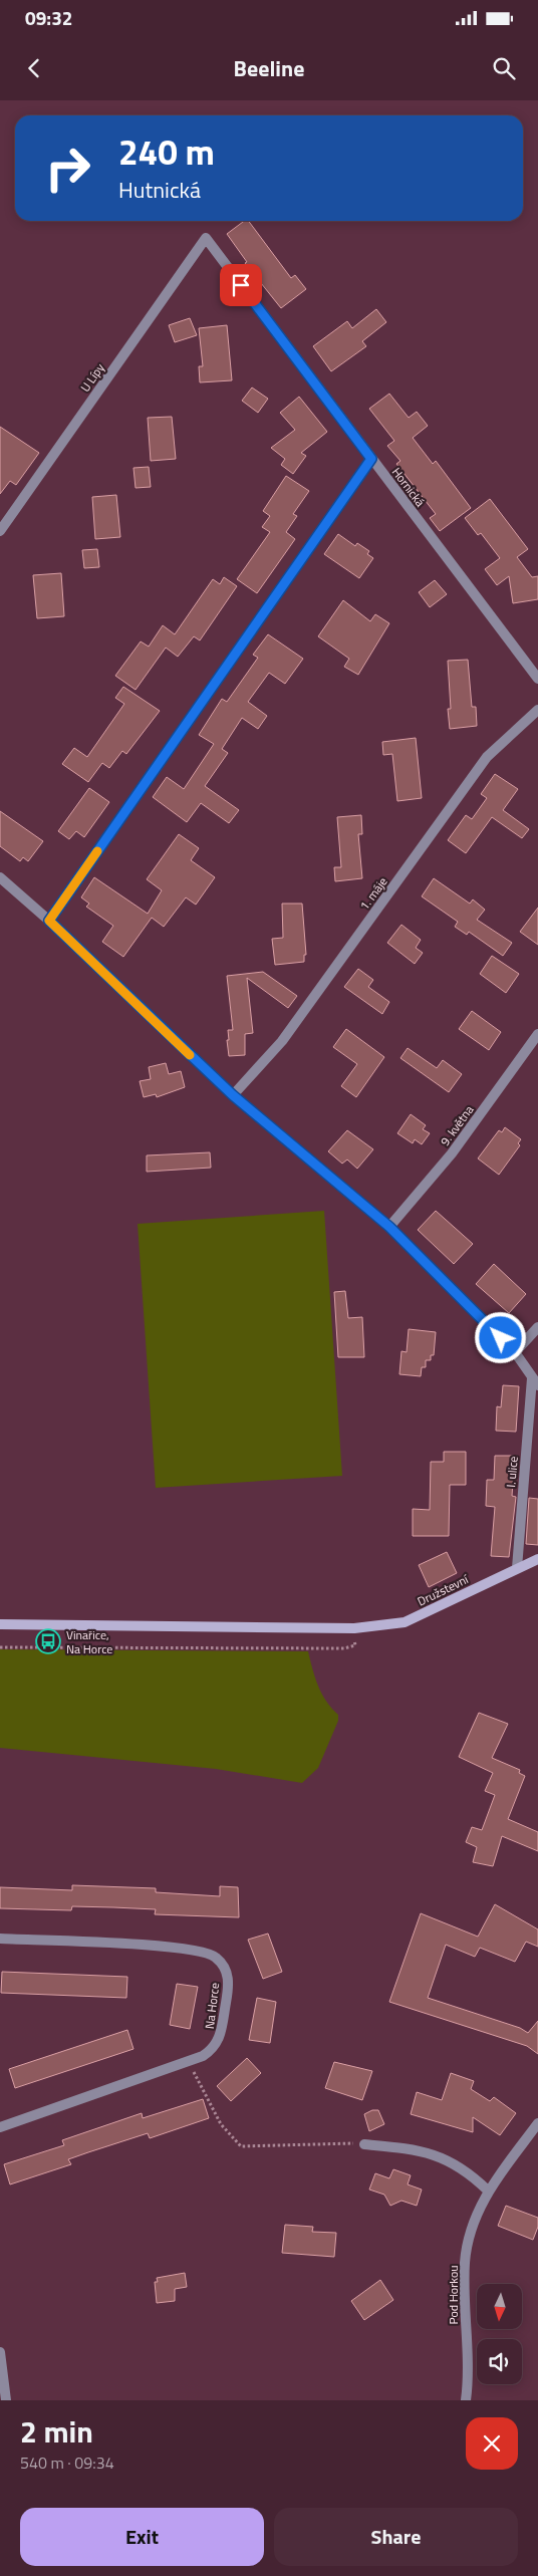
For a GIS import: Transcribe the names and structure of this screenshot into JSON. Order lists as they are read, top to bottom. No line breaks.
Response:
{"streets":{"main road":["Družstevní"],"street":["U Lípy","Hornická","1. máje","9. května","I. ulice","Na Horce","Pod Horkou"]},"crossings":[["U Lípy","Hornická"],["I. ulice","Družstevní"]],"places":{"bus stop":["Vinařice, Na Horce"]},"north":"bottom","page":{"status":"09:32","header":"Beeline","turn":["240 m","Hutnická"],"heading":["2 min","540 m · 09:34"],"buttons":["Exit","Share"]}}
